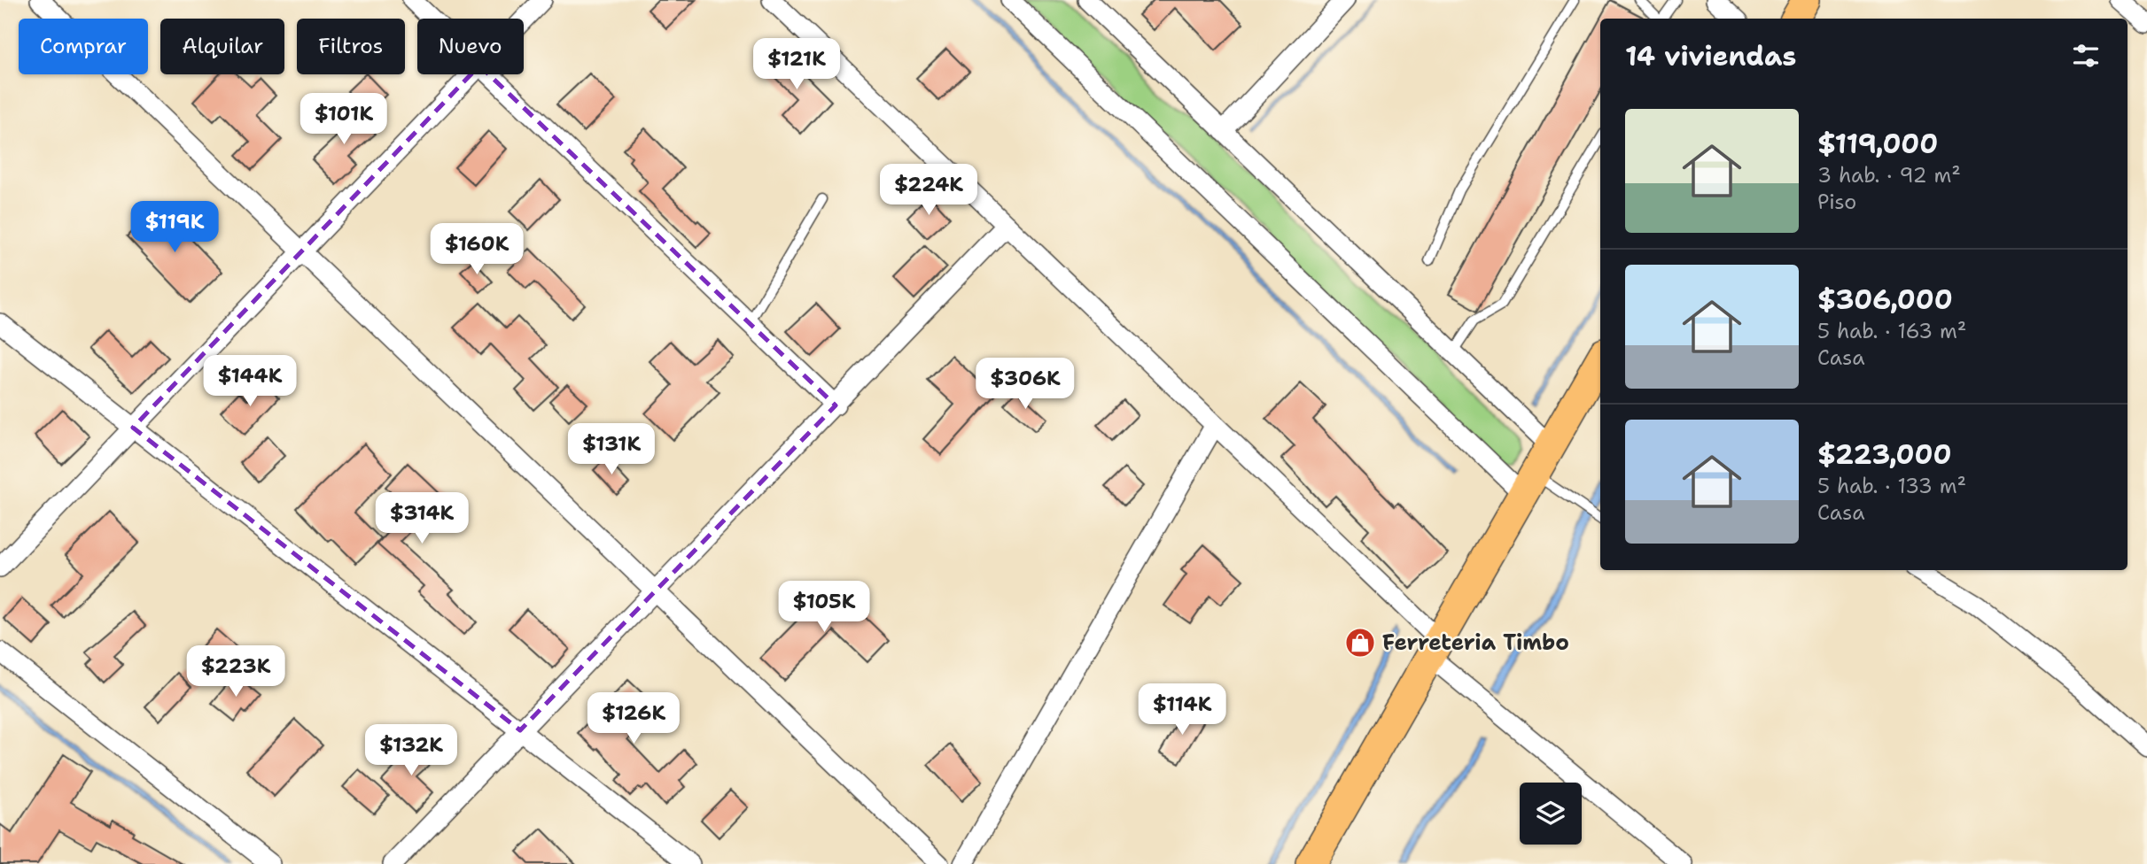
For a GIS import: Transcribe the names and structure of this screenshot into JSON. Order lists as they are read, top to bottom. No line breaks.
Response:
{"places":{"shop":["Ferreteria Timbo"]},"page":{"chip":["Comprar","Alquilar","Filtros","Nuevo"],"heading":"14 viviendas","price":["$121K","$101K","$224K","$119K","$160K","$144K","$306K","$131K","$314K","$105K","$223K","$114K","$126K","$132K"],"list":[{"name":"$119,000","note":"3 hab. · 92 m² · Piso"},{"name":"$306,000","note":"5 hab. · 163 m² · Casa"},{"name":"$223,000","note":"5 hab. · 133 m² · Casa"}]}}
